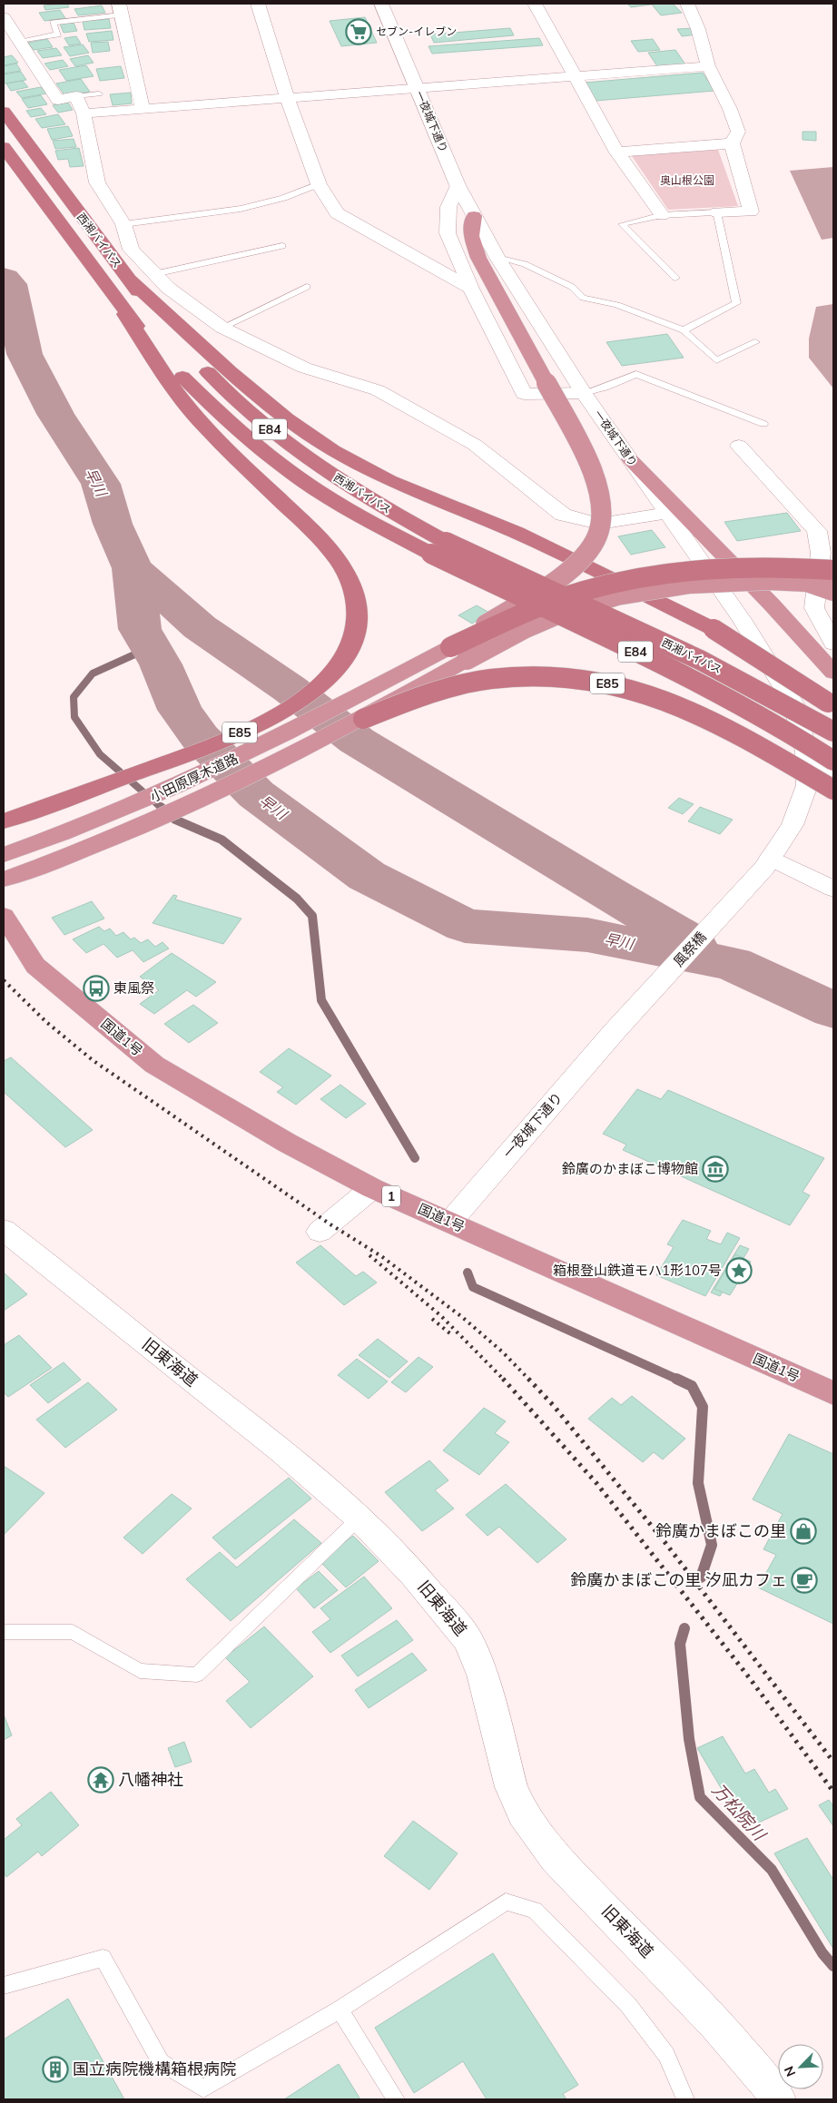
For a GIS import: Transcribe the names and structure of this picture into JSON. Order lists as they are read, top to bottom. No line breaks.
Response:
{"streets":{"highway":["西湘バイパス","E84","E85","小田原厚木道路","国道1号","1"],"street":["一夜城下通り","風祭橋","旧東海道"]},"crossings":[["一夜城下通り","小田原厚木道路"],["一夜城下通り","風祭橋"],["一夜城下通り","国道1号"],["西湘バイパス","E85"],["E85","小田原厚木道路"]],"water":["早川","万松院川"],"parks":["奥山根公園"],"places":{"supermarket":["セブン-イレブン"],"bus stop":["東風祭"],"museum":["鈴廣のかまぼこ博物館"],"place":["箱根登山鉄道モハ1形107号"],"shop":["鈴廣かまぼこの里"],"cafe":["鈴廣かまぼこの里 汐凪カフェ"],"temple":["八幡神社"],"building":["国立病院機構箱根病院"]},"north":"bottom left"}
